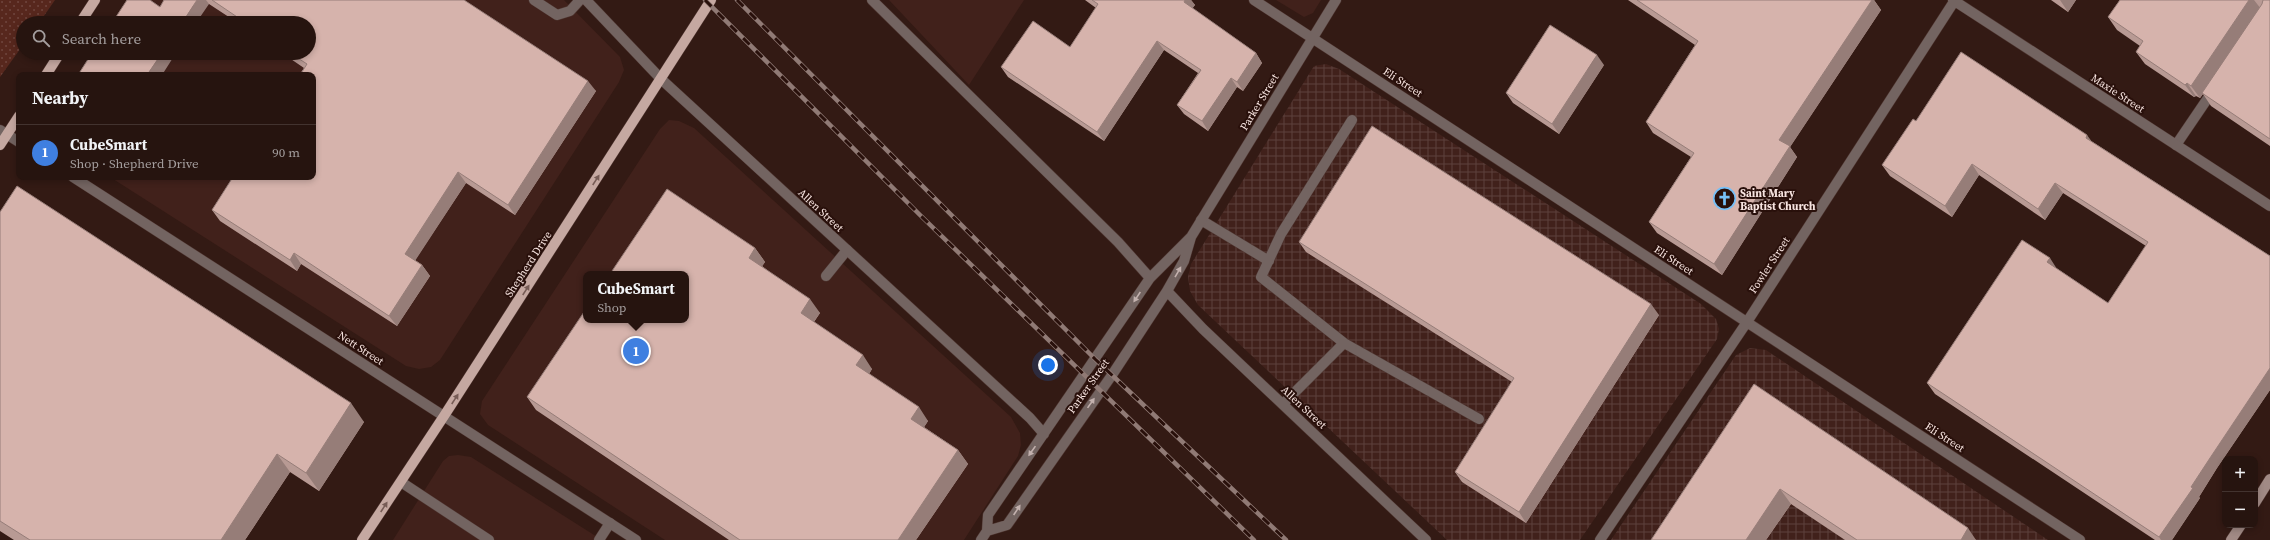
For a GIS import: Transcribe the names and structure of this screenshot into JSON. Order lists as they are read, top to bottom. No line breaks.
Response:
{"streets":{"main road":["Shepherd Drive"],"street":["Eli Street","Maxie Street","Parker Street","Allen Street","Fowler Street","Nett Street"]},"crossings":[["Eli Street","Parker Street"],["Eli Street","Fowler Street"],["Maxie Street","Fowler Street"],["Parker Street","Allen Street"],["Allen Street","Shepherd Drive"],["Shepherd Drive","Nett Street"]],"one_way":["Shepherd Drive"],"places":{"church":["Saint Mary Baptist Church"]},"page":{"search":"Search here","heading":"Nearby","list":[{"mark":"1","name":"CubeSmart","note":"Shop · Shepherd Drive","value":"90 m"}],"popup":["CubeSmart","Shop"],"pins":"1","map_buttons":["+","−"]}}
